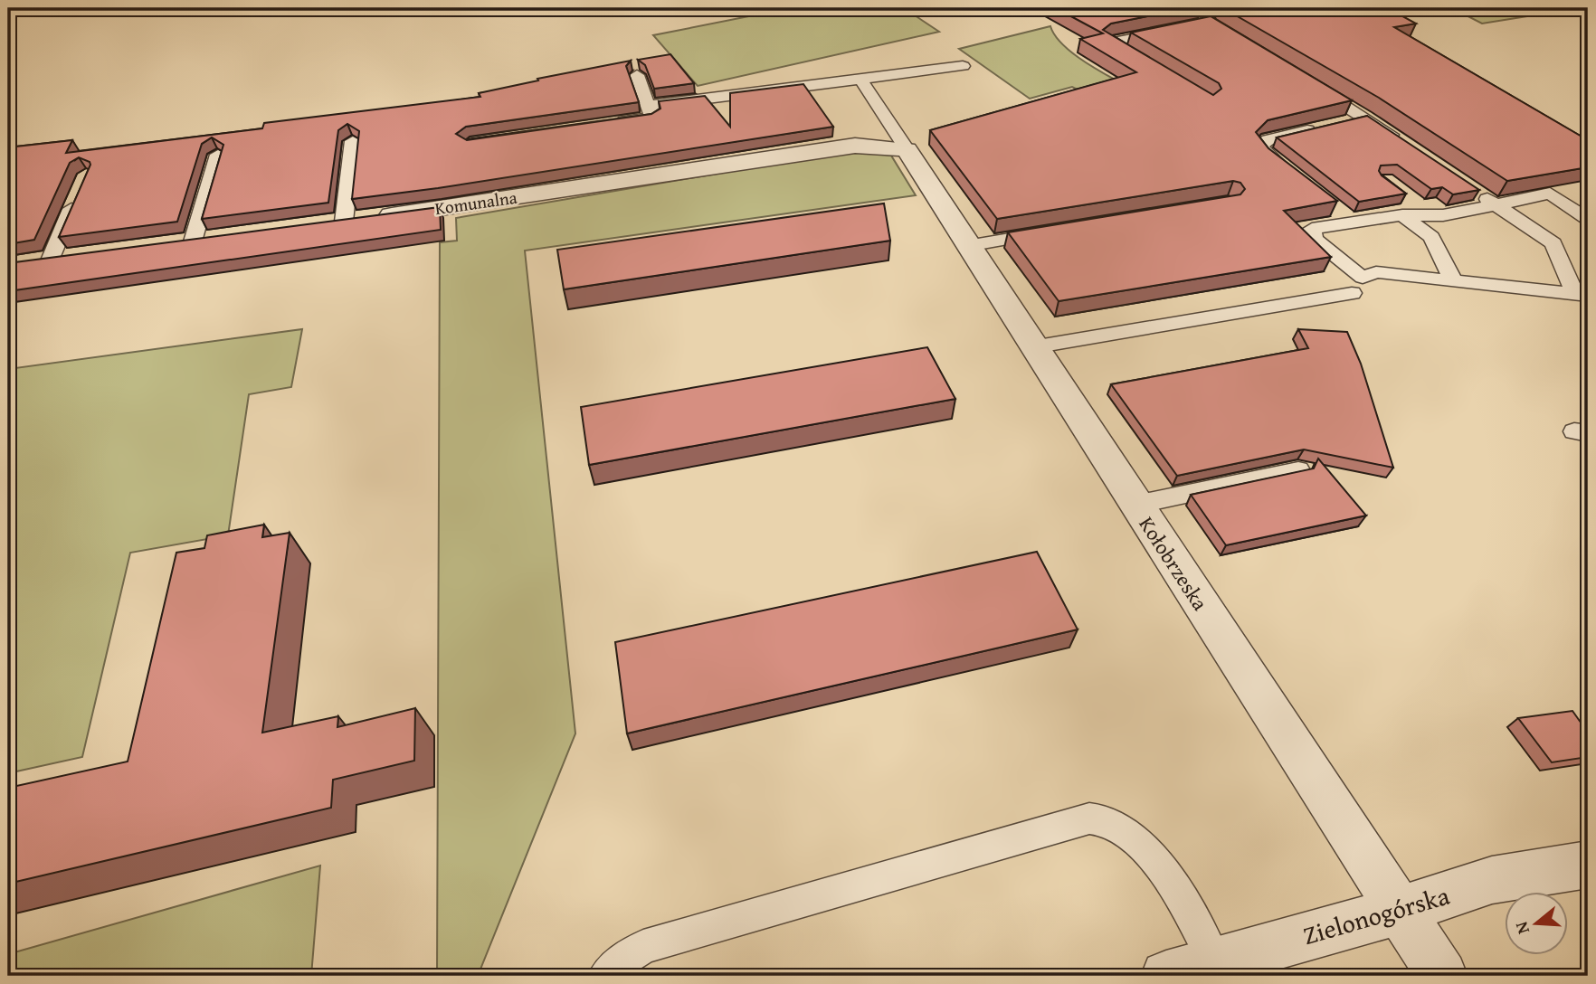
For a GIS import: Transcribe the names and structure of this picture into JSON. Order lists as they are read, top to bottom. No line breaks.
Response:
{"streets":{"street":["Komunalna","Kołobrzeska","Zielonogórska"]},"crossings":[["Komunalna","Kołobrzeska"],["Kołobrzeska","Zielonogórska"]],"north":"left"}
